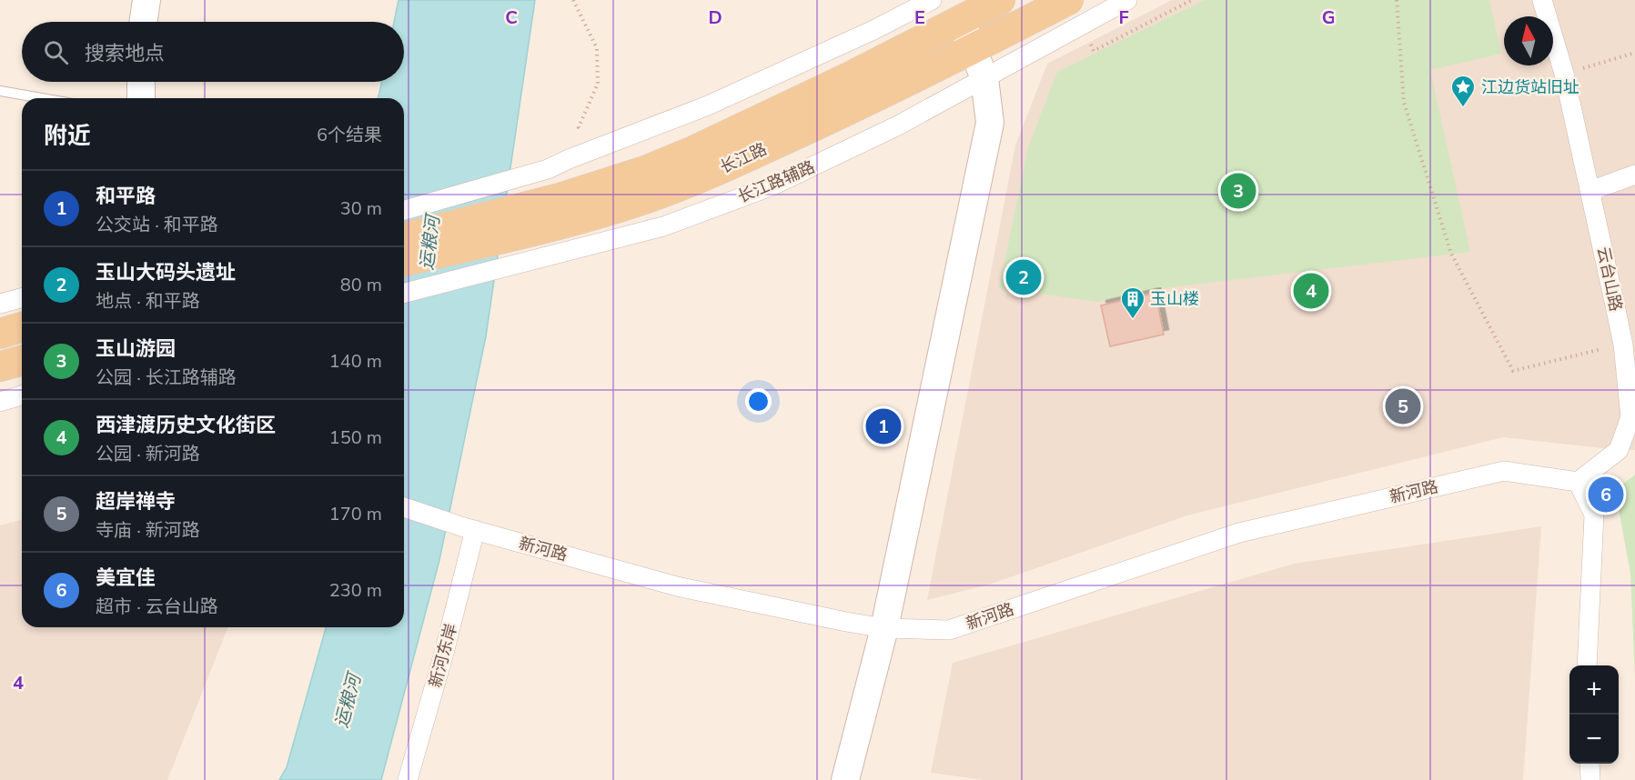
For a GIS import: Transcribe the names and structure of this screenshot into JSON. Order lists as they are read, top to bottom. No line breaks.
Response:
{"streets":{"main road":["长江路"],"street":["长江路辅路","云台山路","新河路","新河东岸"]},"crossings":[["长江路","长江路辅路"],["云台山路","新河路"],["新河路","新河东岸"]],"water":["运粮河"],"places":{"place":["江边货站旧址"],"building":["玉山楼"]},"north":"top","page":{"search":"搜索地点","heading":["附近","6个结果"],"list":[{"mark":"1","name":"和平路","note":"公交站 · 和平路","value":"30 m"},{"mark":"2","name":"玉山大码头遗址","note":"地点 · 和平路","value":"80 m"},{"mark":"3","name":"玉山游园","note":"公园 · 长江路辅路","value":"140 m"},{"mark":"4","name":"西津渡历史文化街区","note":"公园 · 新河路","value":"150 m"},{"mark":"5","name":"超岸禅寺","note":"寺庙 · 新河路","value":"170 m"},{"mark":"6","name":"美宜佳","note":"超市 · 云台山路","value":"230 m"}],"pins":["3","2","4","5","1","6"],"map_buttons":["+","−"]},"grid":{"columns":["C","D","E","F","G"],"rows":["4"]}}
